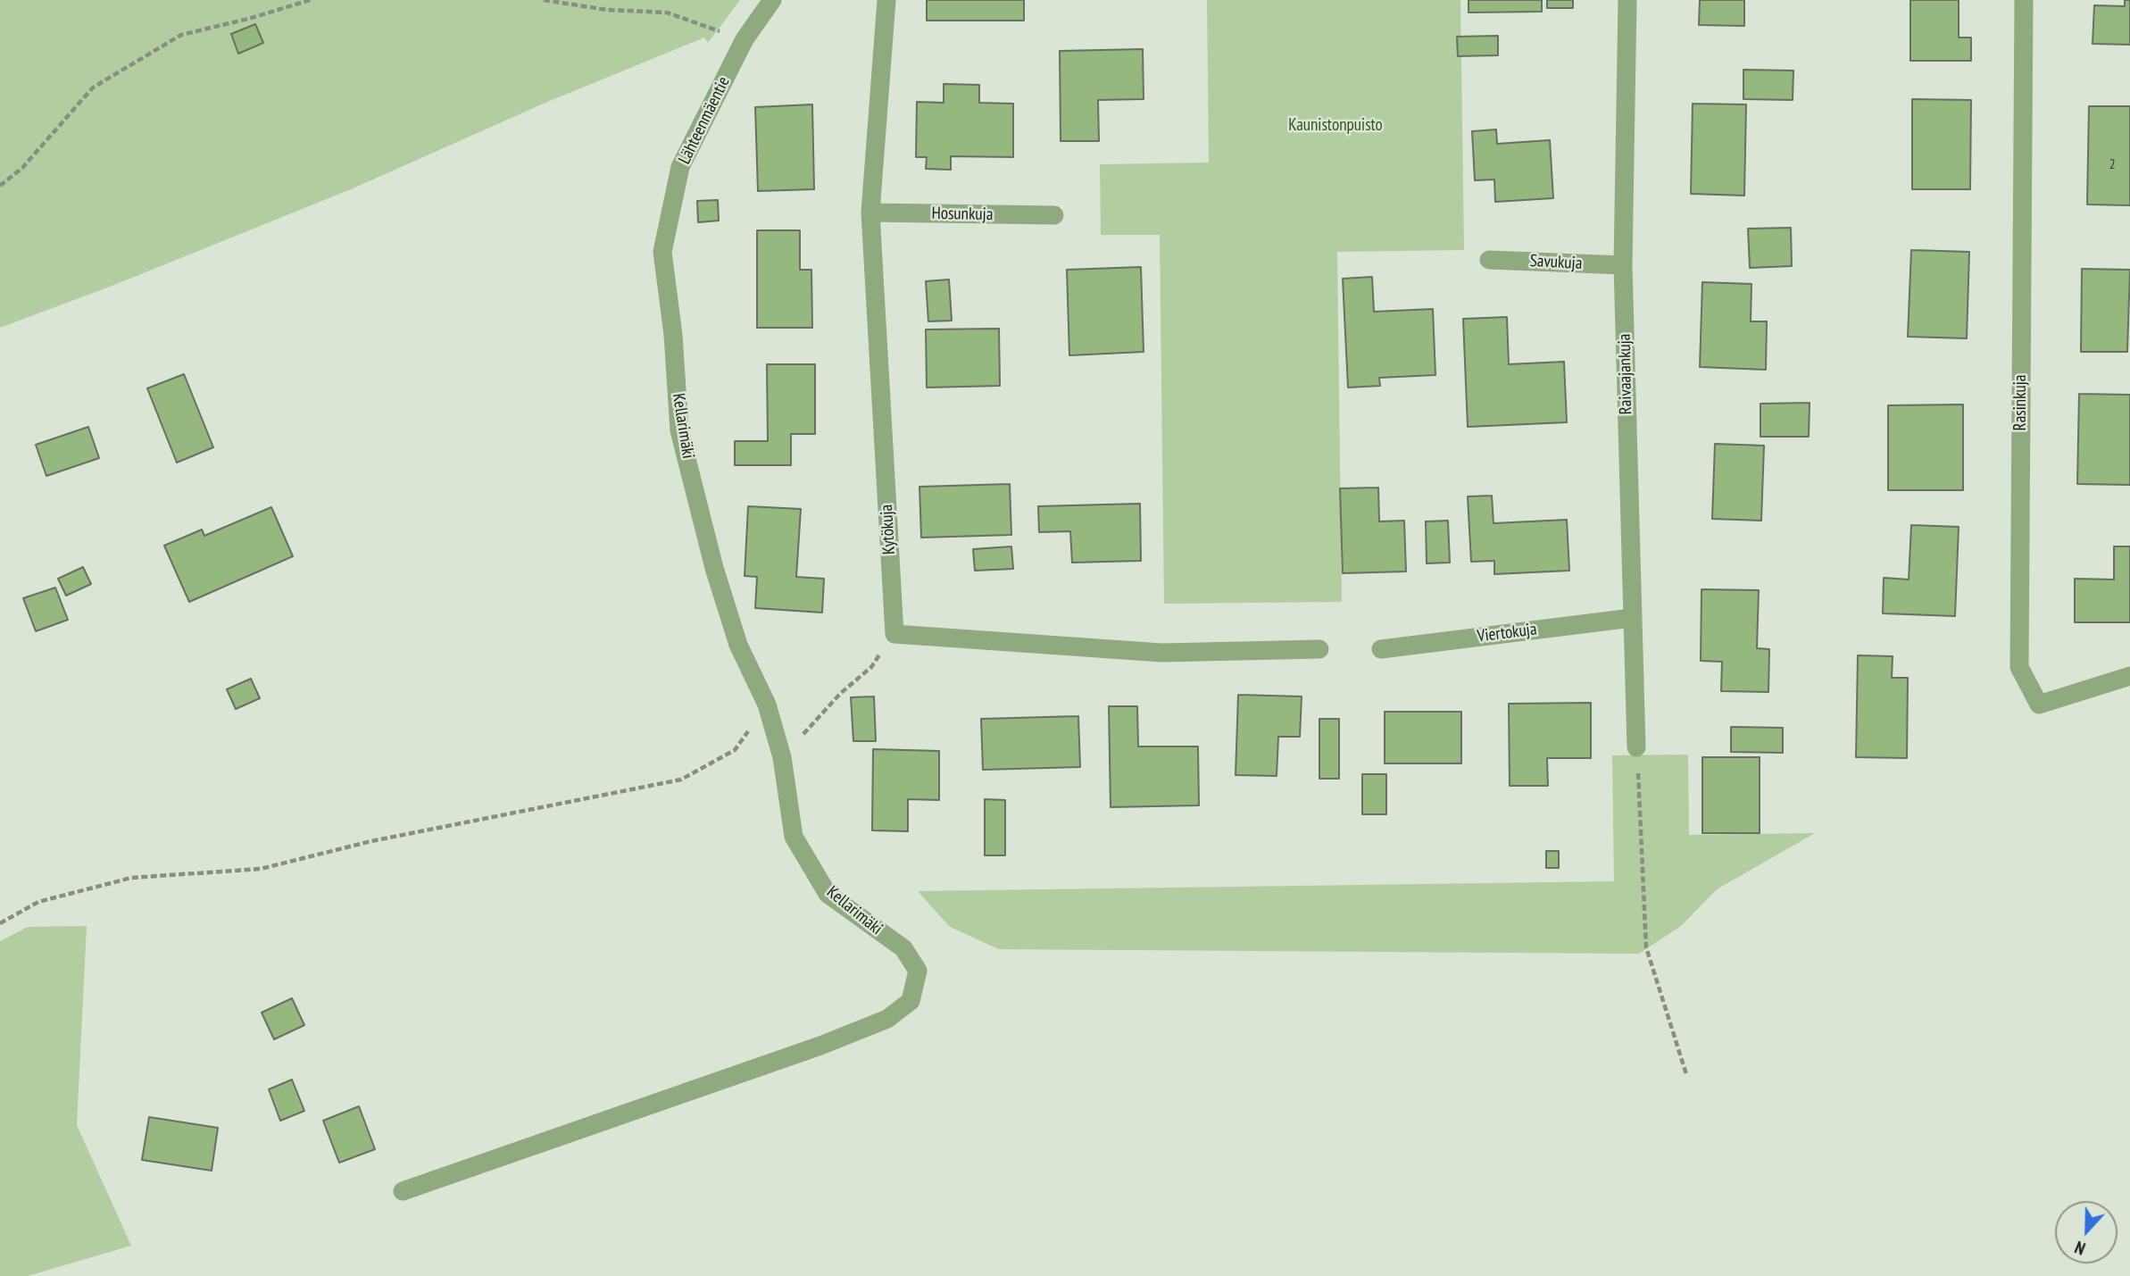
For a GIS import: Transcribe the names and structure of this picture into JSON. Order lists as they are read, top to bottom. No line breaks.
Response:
{"streets":{"street":["Lähteenmäentie","Hosunkuja","Savukuja","Raivaajankuja","Rasinkuja","Kellarimäki","Kytökuja","Viertokuja"]},"crossings":[["Lähteenmäentie","Kellarimäki"],["Hosunkuja","Kytökuja"],["Savukuja","Raivaajankuja"],["Raivaajankuja","Viertokuja"]],"parks":["Kaunistonpuisto"],"house_numbers":["2"],"north":"bottom"}
